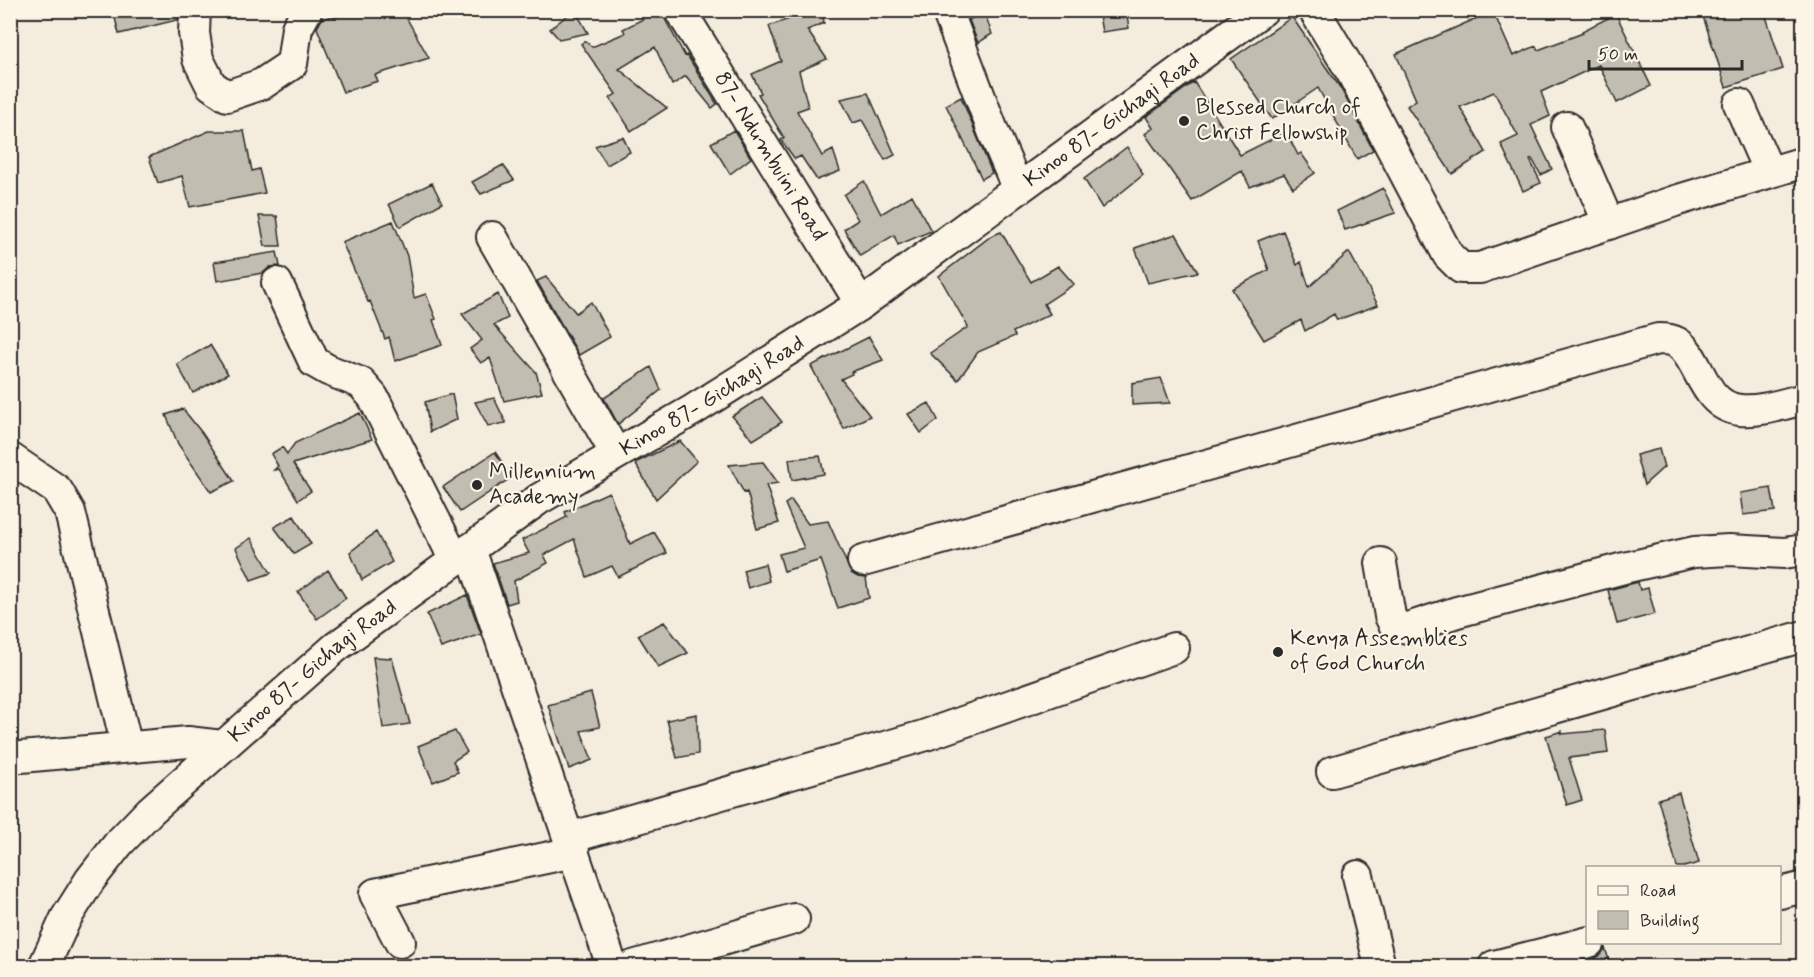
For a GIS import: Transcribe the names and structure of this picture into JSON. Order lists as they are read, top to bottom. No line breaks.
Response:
{"streets":{"street":["Kinoo 87- Gichagi Road","87- Ndumbuini Road"]},"crossings":[["Kinoo 87- Gichagi Road","87- Ndumbuini Road"]],"places":["Blessed Church of Christ Fellowship","Millennium Academy","Kenya Assemblies of God Church"],"legend":["Road","Building"],"scale_bar":"50 m"}
